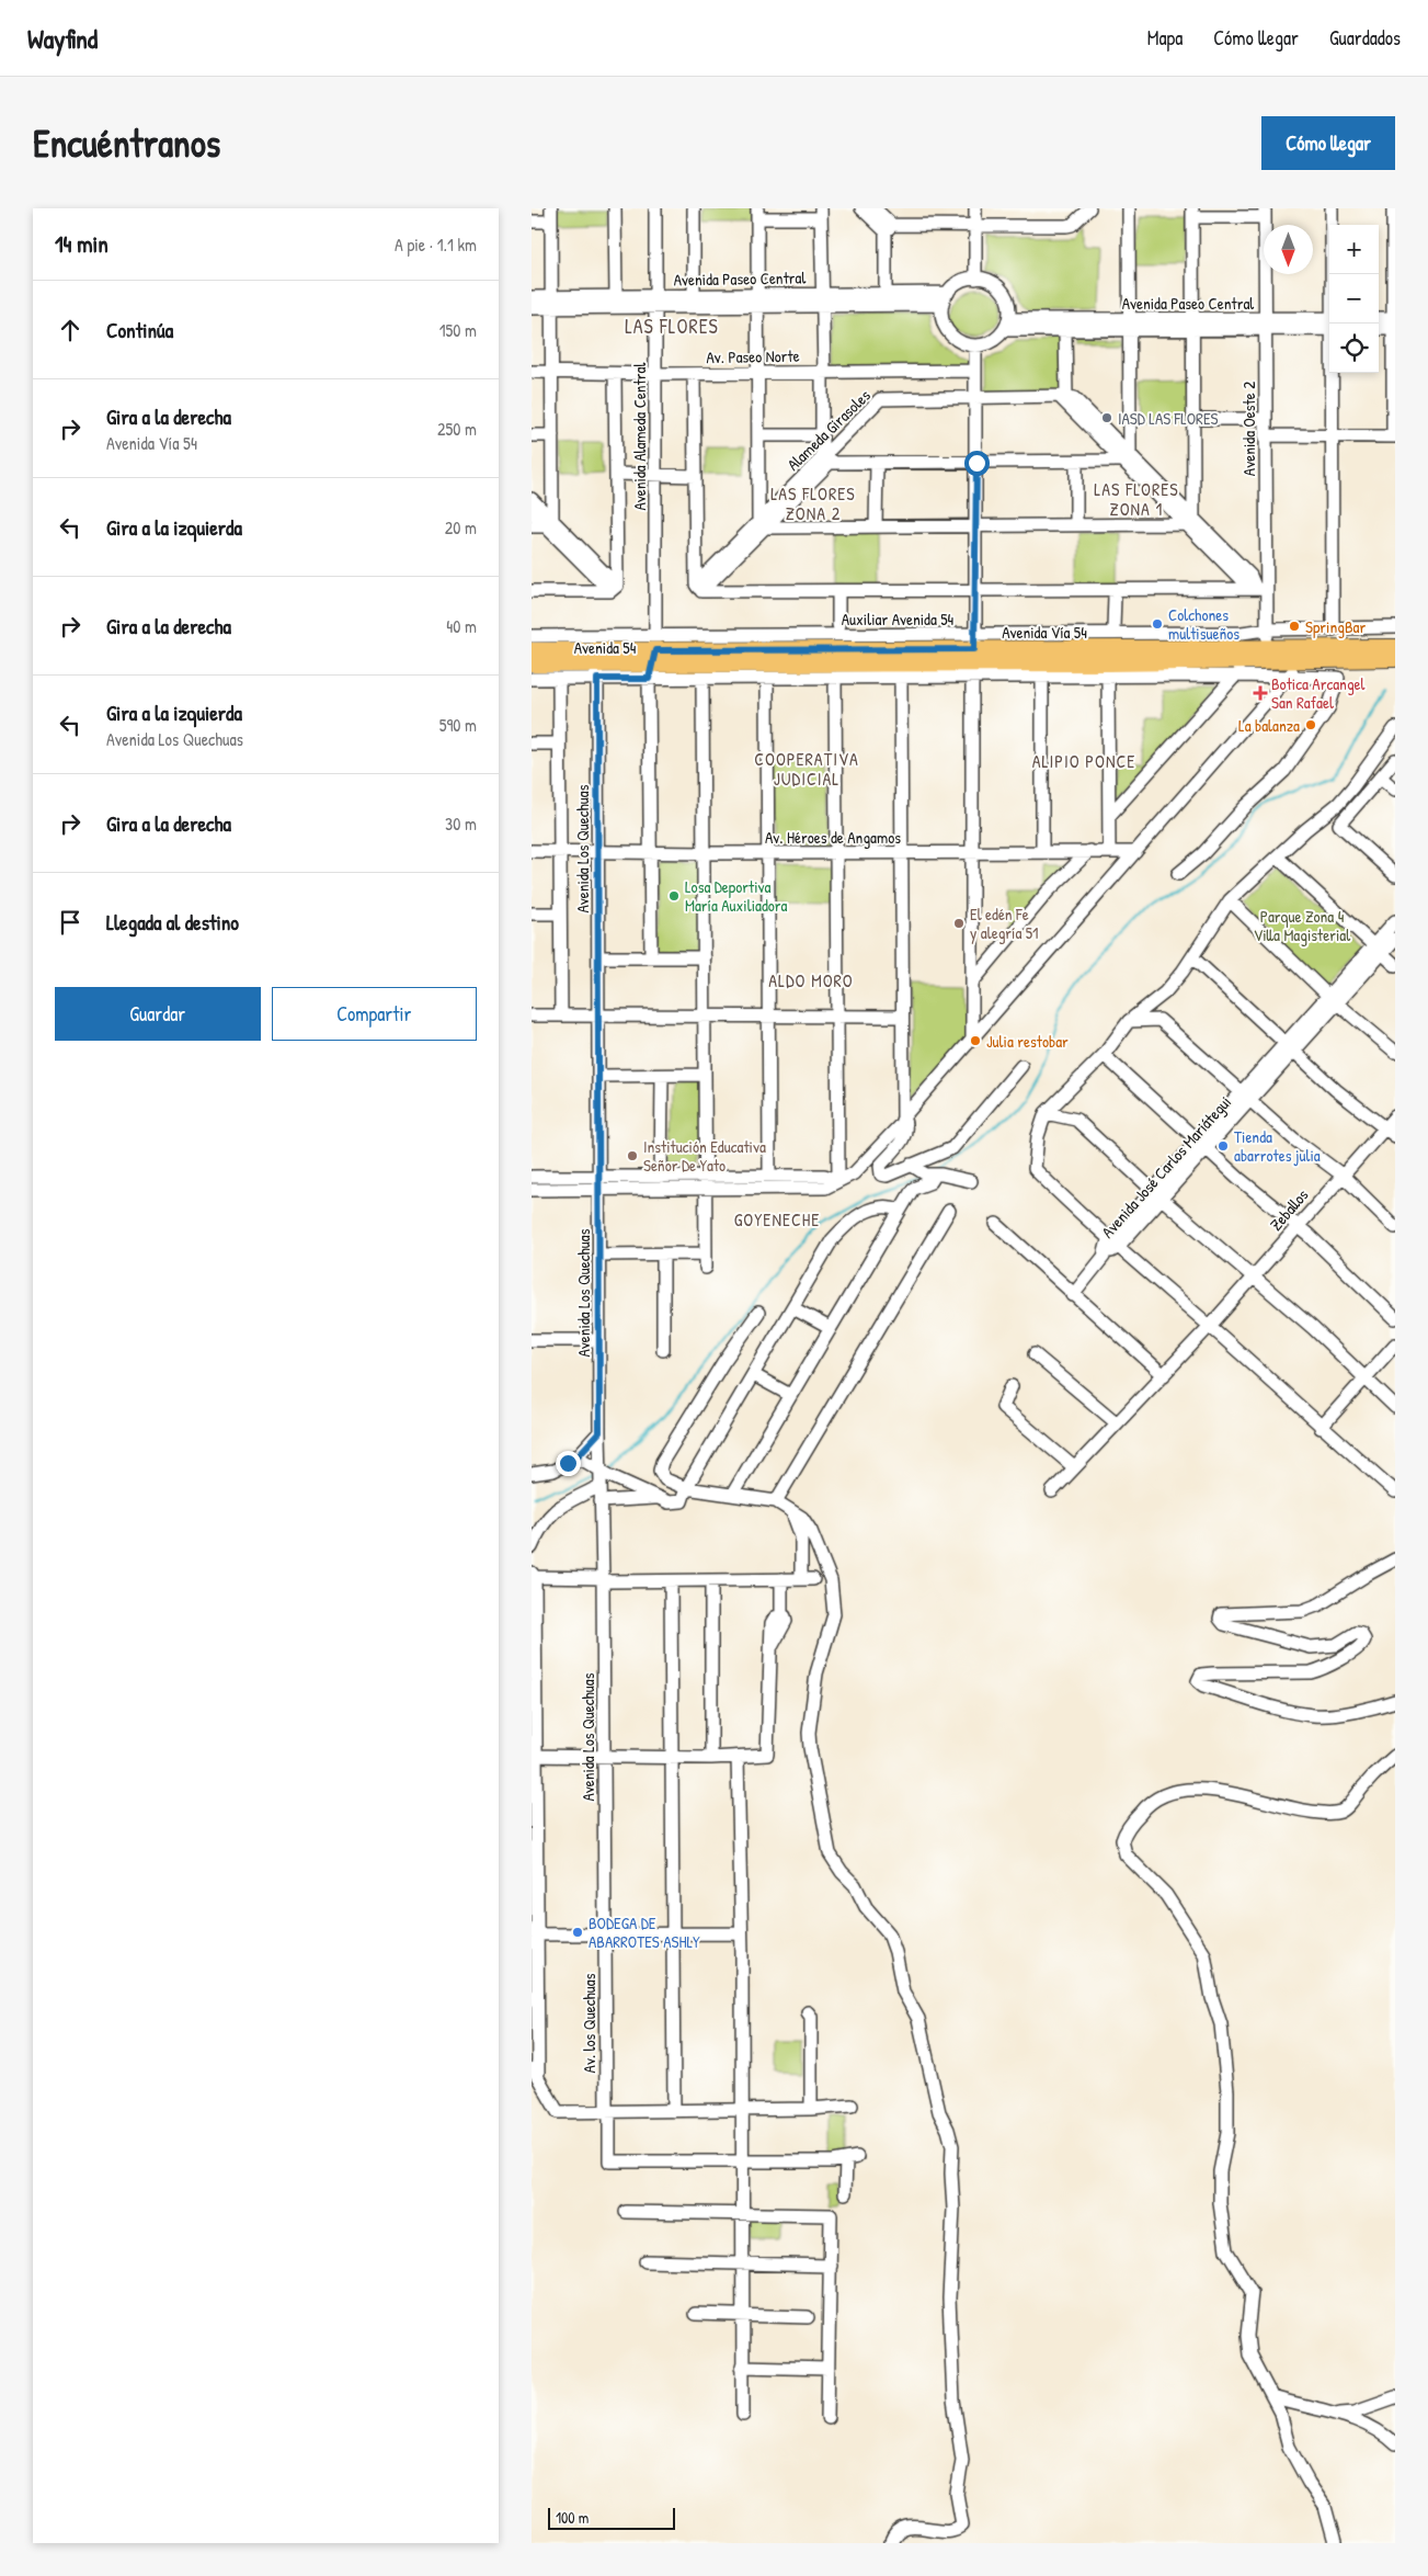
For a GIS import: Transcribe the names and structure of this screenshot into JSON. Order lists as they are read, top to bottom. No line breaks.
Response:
{"streets":{"main road":["Avenida Vía 54","Avenida 54"],"street":["Avenida Paseo Central","Av. Paseo Norte","Avenida Oeste 2","Avenida Alameda Central","Auxiliar Avenida 54","Av. Héroes de Angamos","Avenida Los Quechuas","Avenida José Carlos Mariátegui","Zeballos","Av. los Quechuas"]},"crossings":[["Avenida Paseo Central","Avenida Oeste 2"],["Avenida Paseo Central","Avenida Alameda Central"],["Av. Paseo Norte","Avenida Alameda Central"],["Avenida Oeste 2","Auxiliar Avenida 54"],["Avenida Oeste 2","Avenida Vía 54"],["Avenida Alameda Central","Auxiliar Avenida 54"],["Avenida Alameda Central","Avenida 54"],["Avenida Alameda Central","Av. Héroes de Angamos"],["Auxiliar Avenida 54","Avenida Vía 54"],["Auxiliar Avenida 54","Avenida 54"],["Avenida Vía 54","Avenida 54"],["Avenida 54","Avenida Los Quechuas"],["Av. Héroes de Angamos","Avenida Los Quechuas"],["Avenida Los Quechuas","Av. los Quechuas"]],"districts":["LAS FLORES","LAS FLORES ZONA 1","LAS FLORES ZONA 2","COOPERATIVA JUDICIAL","ALIPIO PONCE","ALDO MORO","GOYENECHE"],"parks":["Parque Zona 4 Villa Magisterial"],"places":{"other":["IASD LAS FLORES","Colchones multisueños","SpringBar","La balanza","Losa Deportiva María Auxiliadora","El edén Fe y alegría 51","Julia restobar","Tienda abarrotes julia","Institución Educativa Señor De Yato","BODEGA DE ABARROTES ASHLY"],"health":["Botica Arcangel San Rafael"]},"scale_bar":"100 m","north":"bottom","page":{"header":"Wayfind","nav":["Mapa","Cómo llegar","Guardados"],"buttons":["Cómo llegar",["Guardar","Compartir"]],"title":"Encuéntranos","heading":["14 min","A pie · 1.1 km"],"map_buttons":["+","−"],"list":[["Continúa","150 m"],["Gira a la derecha","Avenida Vía 54","250 m"],["Gira a la izquierda","20 m"],["Gira a la derecha","40 m"],["Gira a la izquierda","Avenida Los Quechuas","590 m"],["Gira a la derecha","30 m"],"Llegada al destino"],"scale":"100 m"}}
